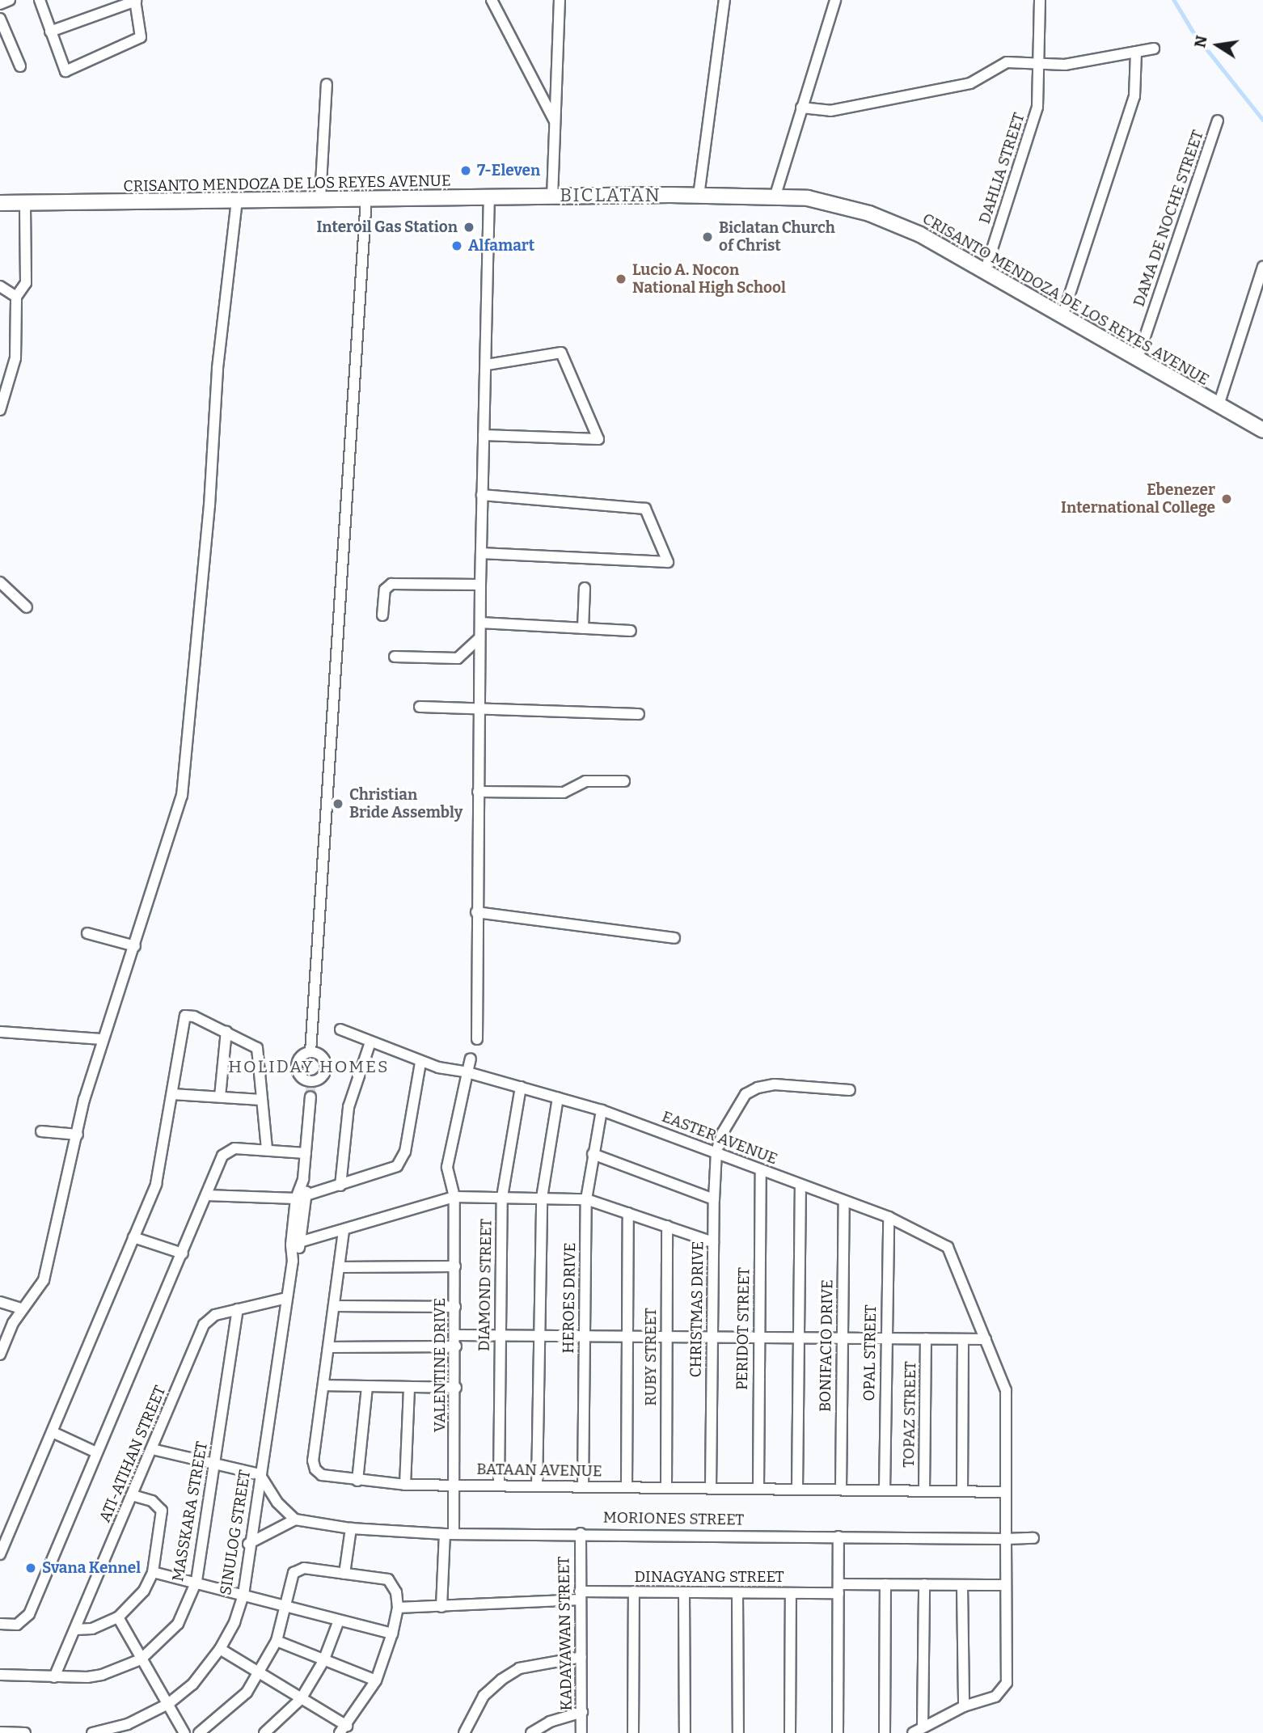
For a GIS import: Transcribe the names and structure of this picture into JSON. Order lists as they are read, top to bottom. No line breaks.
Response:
{"streets":{"main road":["CRISANTO MENDOZA DE LOS REYES AVENUE"],"street":["DAHLIA STREET","DAMA DE NOCHE STREET","EASTER AVENUE","DIAMOND STREET","HEROES DRIVE","CHRISTMAS DRIVE","PERIDOT STREET","BONIFACIO DRIVE","OPAL STREET","RUBY STREET","VALENTINE DRIVE","TOPAZ STREET","ATI-ATIHAN STREET","BATAAN AVENUE","MASSKARA STREET","MORIONES STREET","SINULOG STREET","DINAGYANG STREET","KADAYAWAN STREET"]},"crossings":[["DAHLIA STREET","CRISANTO MENDOZA DE LOS REYES AVENUE"],["CRISANTO MENDOZA DE LOS REYES AVENUE","DAMA DE NOCHE STREET"],["EASTER AVENUE","DIAMOND STREET"],["EASTER AVENUE","HEROES DRIVE"],["EASTER AVENUE","CHRISTMAS DRIVE"],["EASTER AVENUE","PERIDOT STREET"],["EASTER AVENUE","BONIFACIO DRIVE"],["EASTER AVENUE","OPAL STREET"],["EASTER AVENUE","BATAAN AVENUE"],["EASTER AVENUE","MORIONES STREET"],["DIAMOND STREET","BATAAN AVENUE"],["HEROES DRIVE","BATAAN AVENUE"],["CHRISTMAS DRIVE","BATAAN AVENUE"],["PERIDOT STREET","BATAAN AVENUE"],["BONIFACIO DRIVE","BATAAN AVENUE"],["OPAL STREET","BATAAN AVENUE"],["RUBY STREET","BATAAN AVENUE"],["VALENTINE DRIVE","BATAAN AVENUE"],["VALENTINE DRIVE","MORIONES STREET"],["VALENTINE DRIVE","DINAGYANG STREET"],["TOPAZ STREET","BATAAN AVENUE"],["ATI-ATIHAN STREET","MASSKARA STREET"],["ATI-ATIHAN STREET","SINULOG STREET"],["MORIONES STREET","KADAYAWAN STREET"],["DINAGYANG STREET","KADAYAWAN STREET"]],"districts":["BICLATAN","HOLIDAY HOMES"],"places":["7-Eleven","Interoil Gas Station","Biclatan Church of Christ","Alfamart","Lucio A. Nocon National High School","Ebenezer International College","Christian Bride Assembly","Svana Kennel"],"north":"left"}
